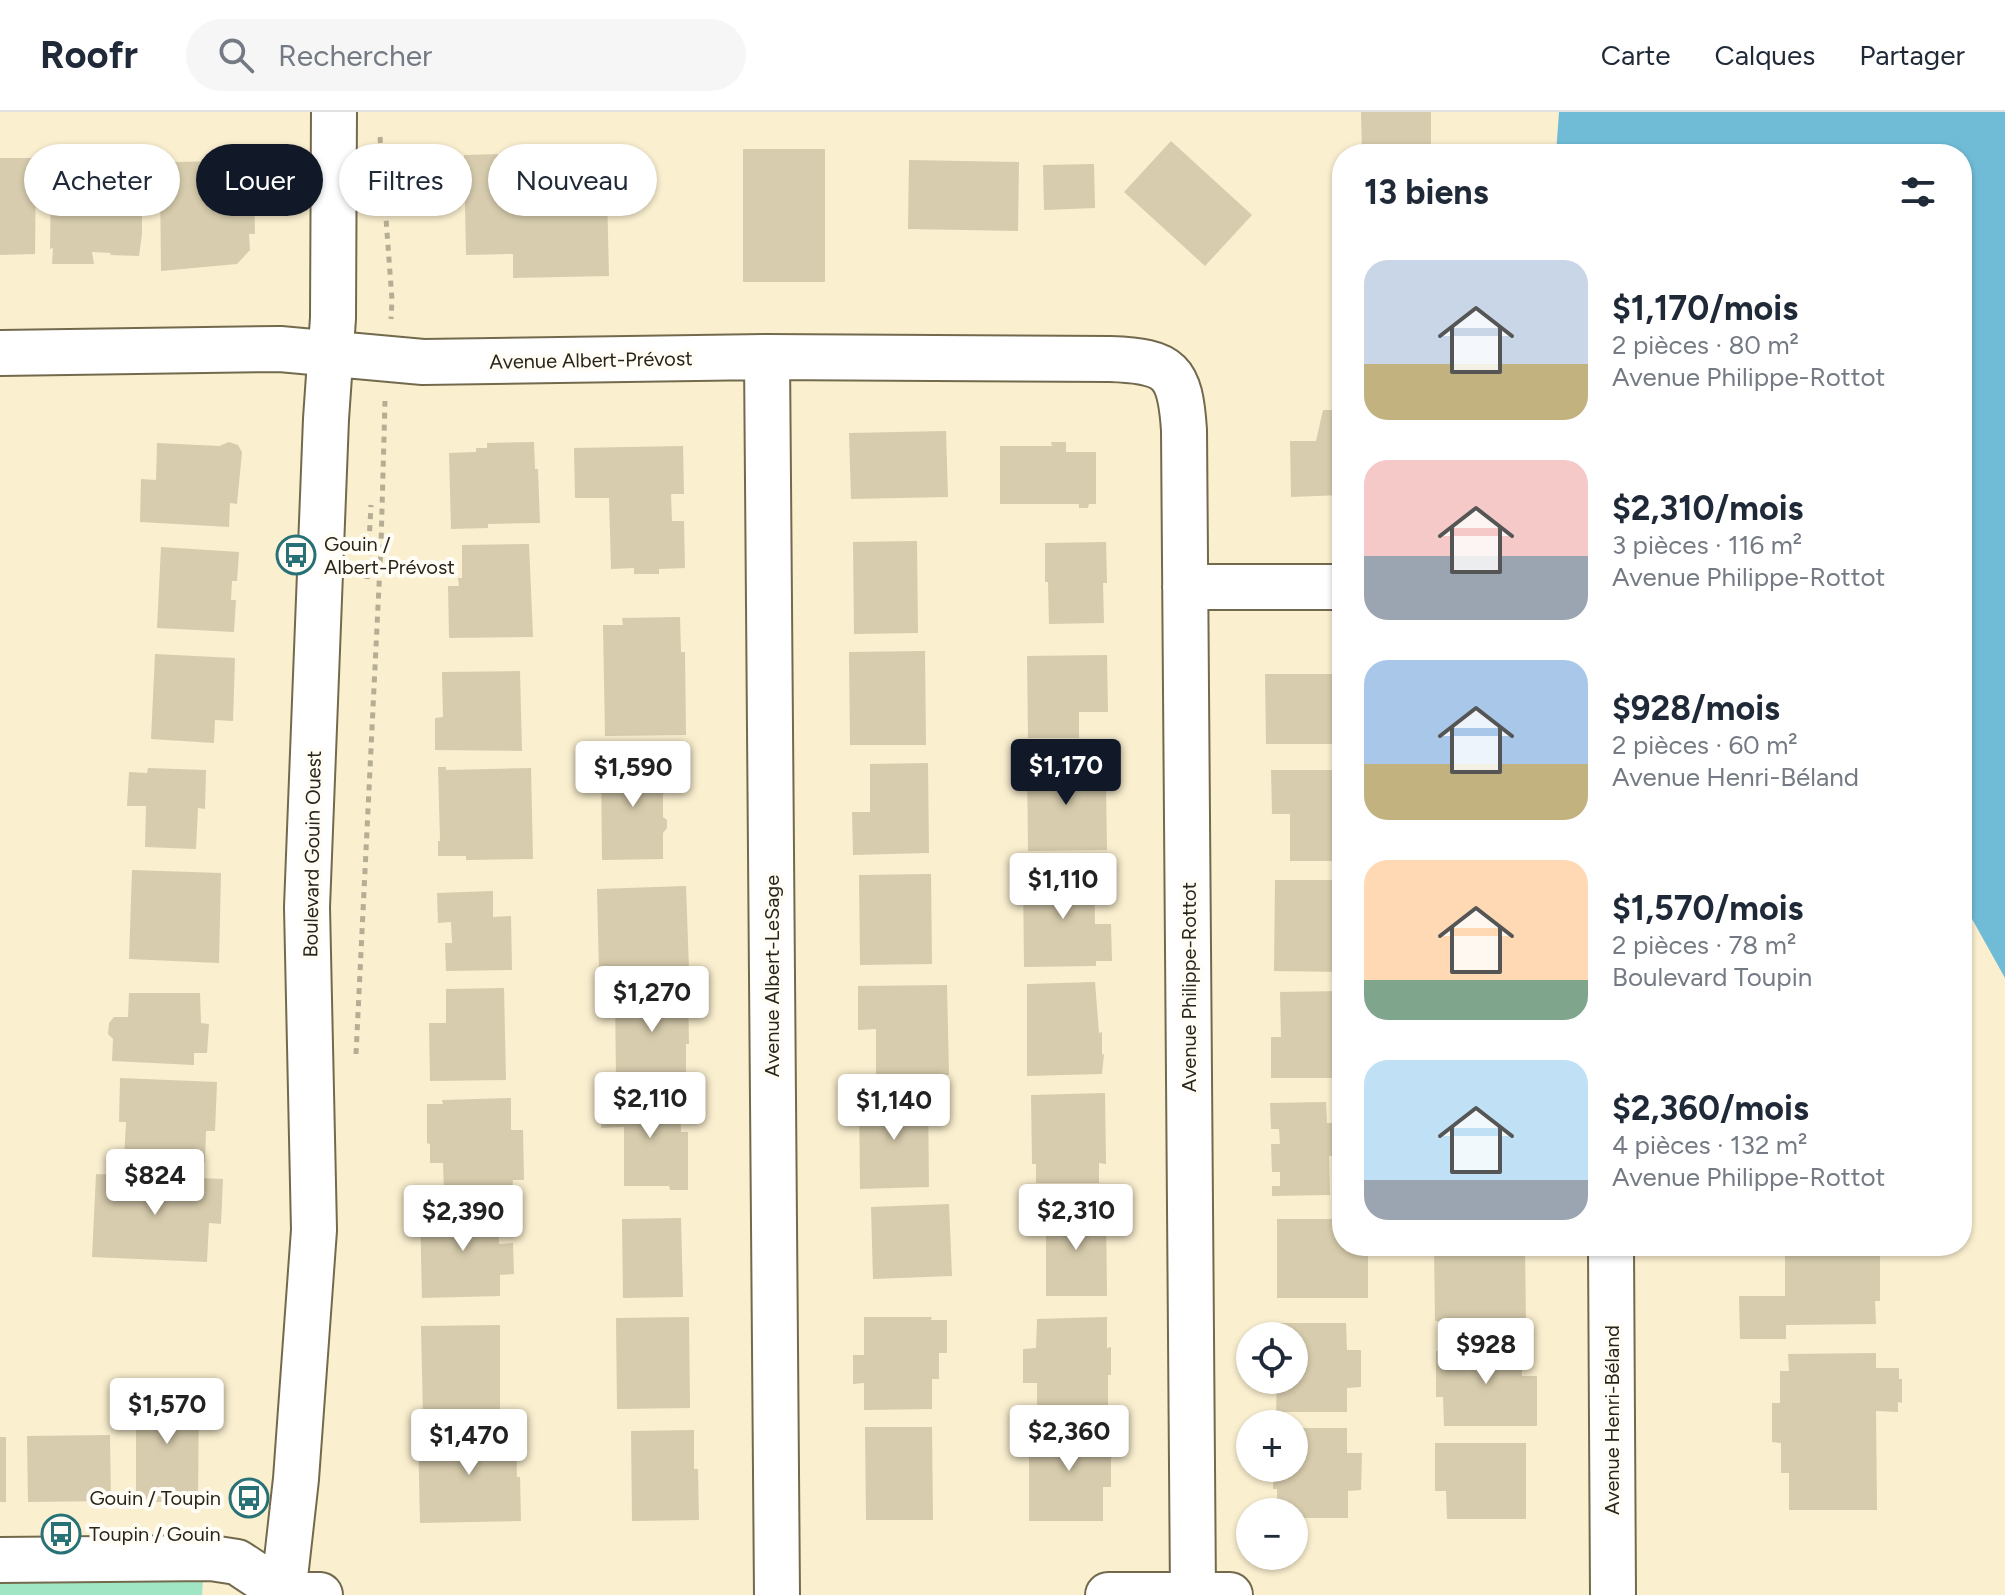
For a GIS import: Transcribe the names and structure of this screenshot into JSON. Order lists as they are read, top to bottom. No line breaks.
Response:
{"streets":{"street":["Avenue Albert-Prévost","Boulevard Gouin Ouest","Avenue Albert-LeSage","Avenue Philippe-Rottot","Avenue Henri-Béland"]},"crossings":[["Avenue Albert-Prévost","Boulevard Gouin Ouest"],["Avenue Albert-Prévost","Avenue Albert-LeSage"],["Avenue Albert-Prévost","Avenue Philippe-Rottot"]],"places":{"bus stop":["Gouin / Albert-Prévost","Gouin / Toupin","Toupin / Gouin"]},"page":{"header":"Roofr","search":"Rechercher","nav":["Carte","Calques","Partager"],"chip":["Acheter","Louer","Filtres","Nouveau"],"heading":"13 biens","list":[{"name":"$1,170/mois","note":"2 pièces · 80 m² · Avenue Philippe-Rottot"},{"name":"$2,310/mois","note":"3 pièces · 116 m² · Avenue Philippe-Rottot"},{"name":"$928/mois","note":"2 pièces · 60 m² · Avenue Henri-Béland"},{"name":"$1,570/mois","note":"2 pièces · 78 m² · Boulevard Toupin"},{"name":"$2,360/mois","note":"4 pièces · 132 m² · Avenue Philippe-Rottot"}],"price":["$1,170","$1,590","$1,110","$1,270","$2,110","$1,140","$824","$2,310","$2,390","$928","$1,570","$2,360","$1,470"],"map_buttons":["+","−"]}}
